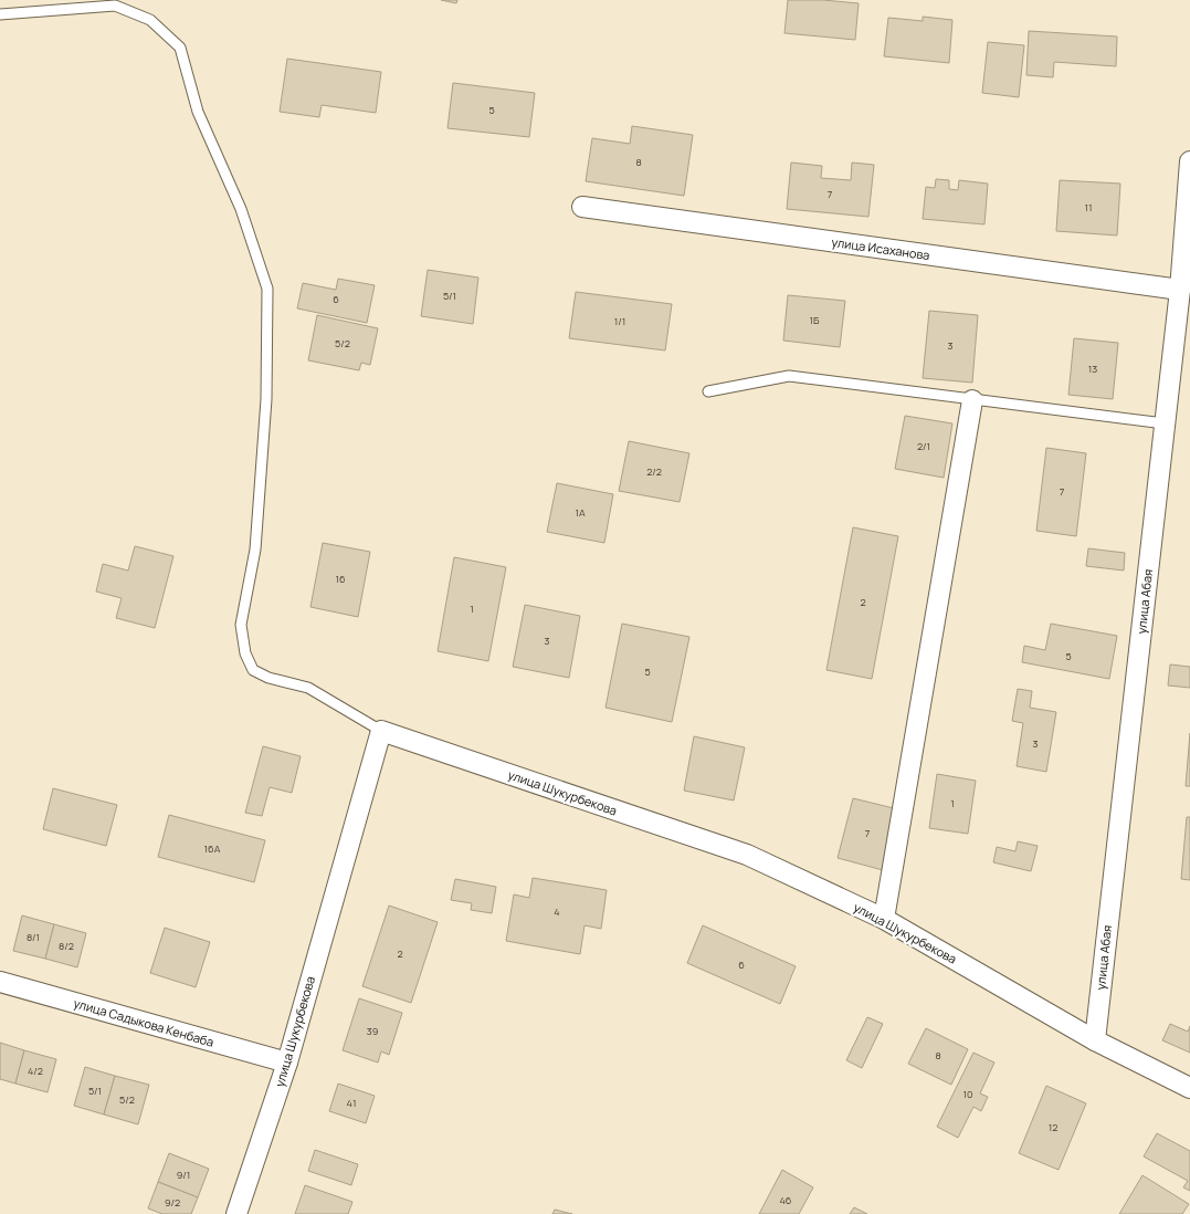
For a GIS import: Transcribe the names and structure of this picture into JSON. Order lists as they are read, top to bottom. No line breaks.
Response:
{"streets":{"street":["улица Исаханова","улица Абая","улица Шукурбекова","улица Садыкова Кенбаба"]},"crossings":[["улица Исаханова","улица Абая"],["улица Абая","улица Шукурбекова"],["улица Шукурбекова","улица Садыкова Кенбаба"]],"house_numbers":["5","8","7","11","5/1","6","1Б","1/1","5/2","3","13","2/1","2/2","7","1А","16","2","1","3","5","5","3","1","7","16А","4","8/1","8/2","2","6","39","8","4/2","5/1","10","5/2","41","12","9/1","46","9/2"]}
